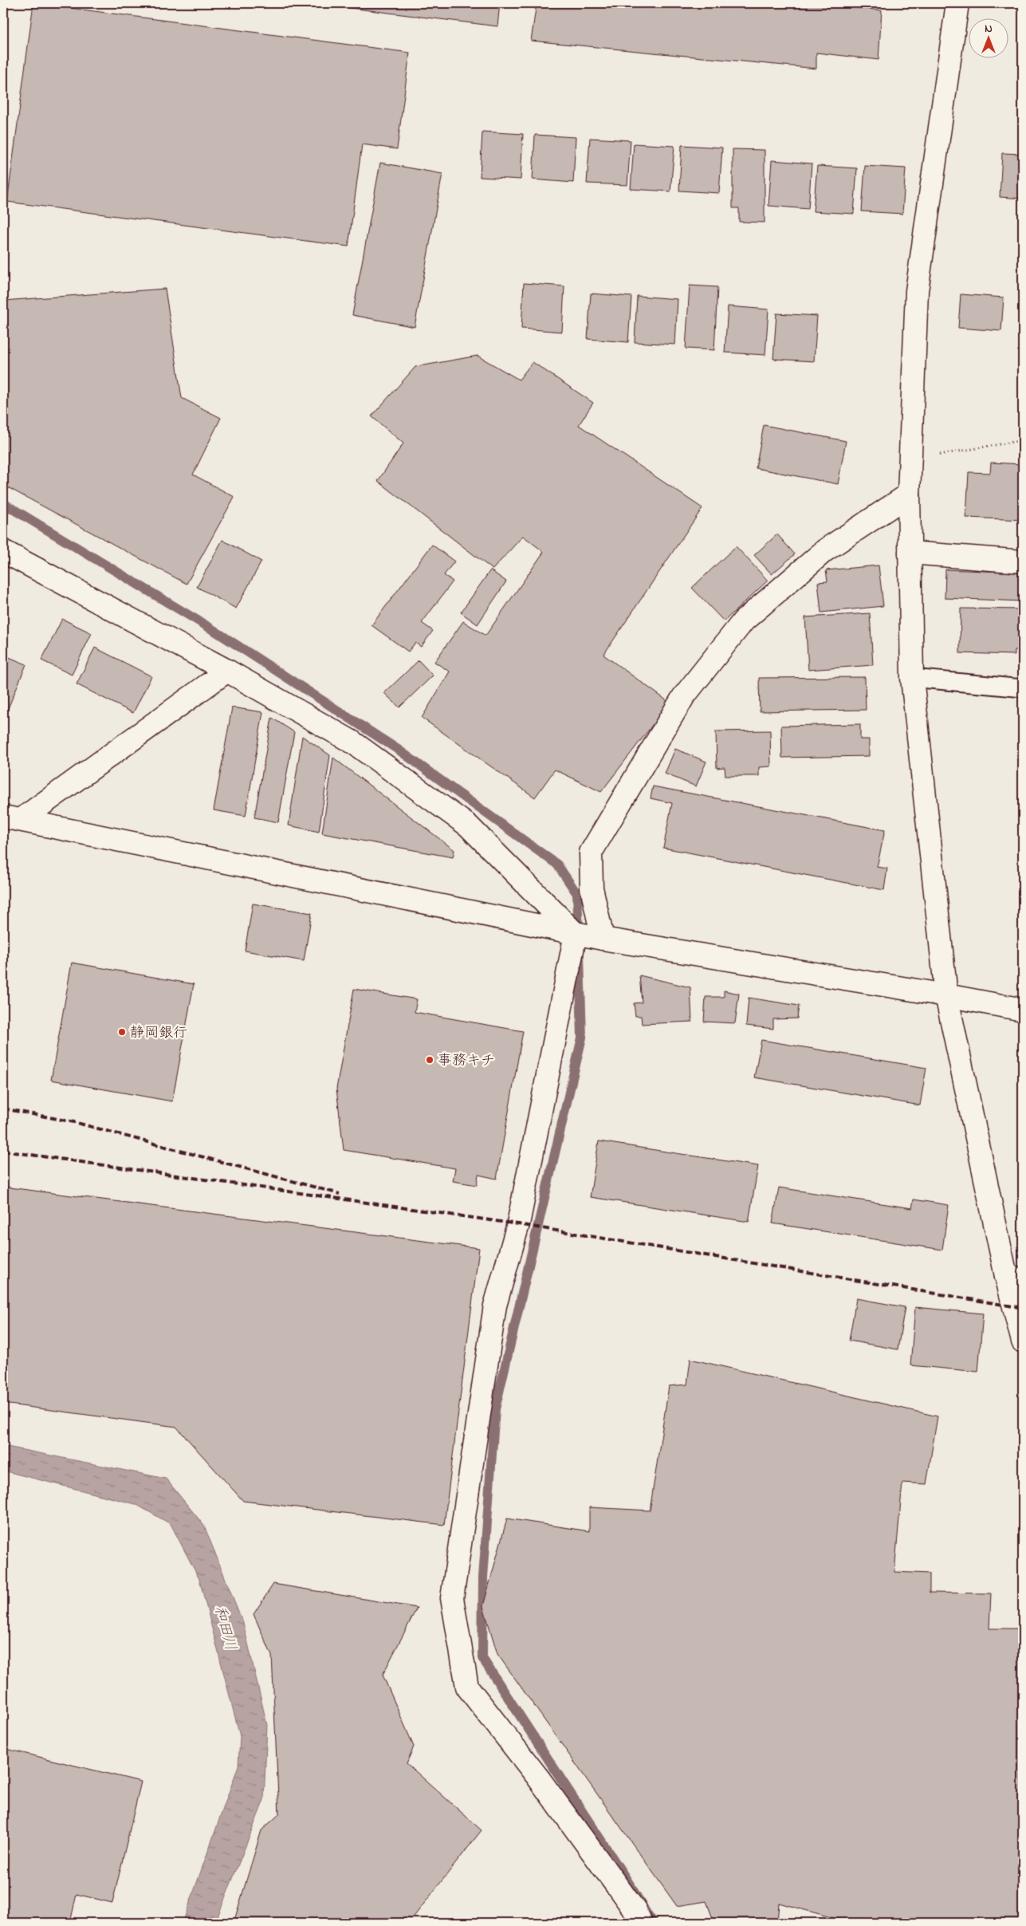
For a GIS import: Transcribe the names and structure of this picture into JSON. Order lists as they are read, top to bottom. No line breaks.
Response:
{"water":["和田川"],"places":["静岡銀行","事務キチ"],"north":"top"}
